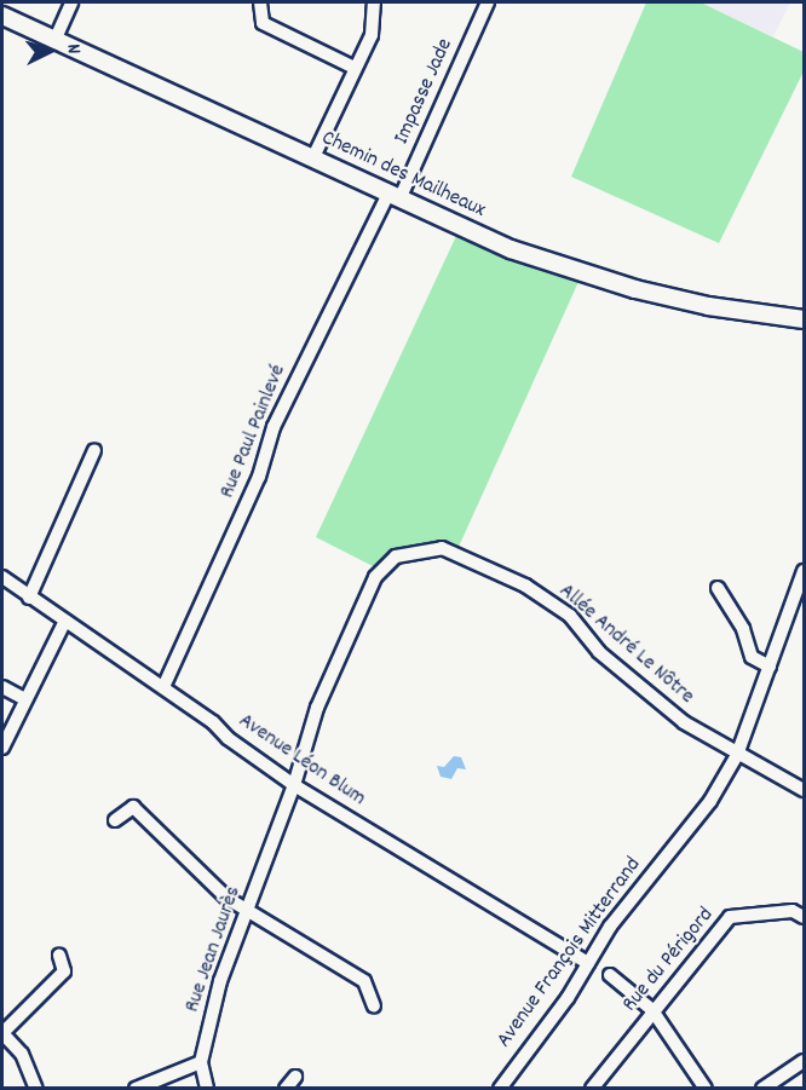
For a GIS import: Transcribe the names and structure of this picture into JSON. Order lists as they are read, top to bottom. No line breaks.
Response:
{"streets":{"street":["Impasse Jade","Chemin des Mailheaux","Rue Paul Painlevé","Allée André Le Nôtre","Avenue Léon Blum","Rue Jean Jaurès","Avenue François Mitterrand","Rue du Périgord"]},"crossings":[["Impasse Jade","Chemin des Mailheaux"],["Impasse Jade","Rue Paul Painlevé"],["Chemin des Mailheaux","Rue Paul Painlevé"],["Rue Paul Painlevé","Avenue Léon Blum"],["Allée André Le Nôtre","Avenue Léon Blum"],["Allée André Le Nôtre","Rue Jean Jaurès"],["Allée André Le Nôtre","Avenue François Mitterrand"],["Avenue Léon Blum","Rue Jean Jaurès"],["Avenue Léon Blum","Avenue François Mitterrand"]],"north":"right"}
